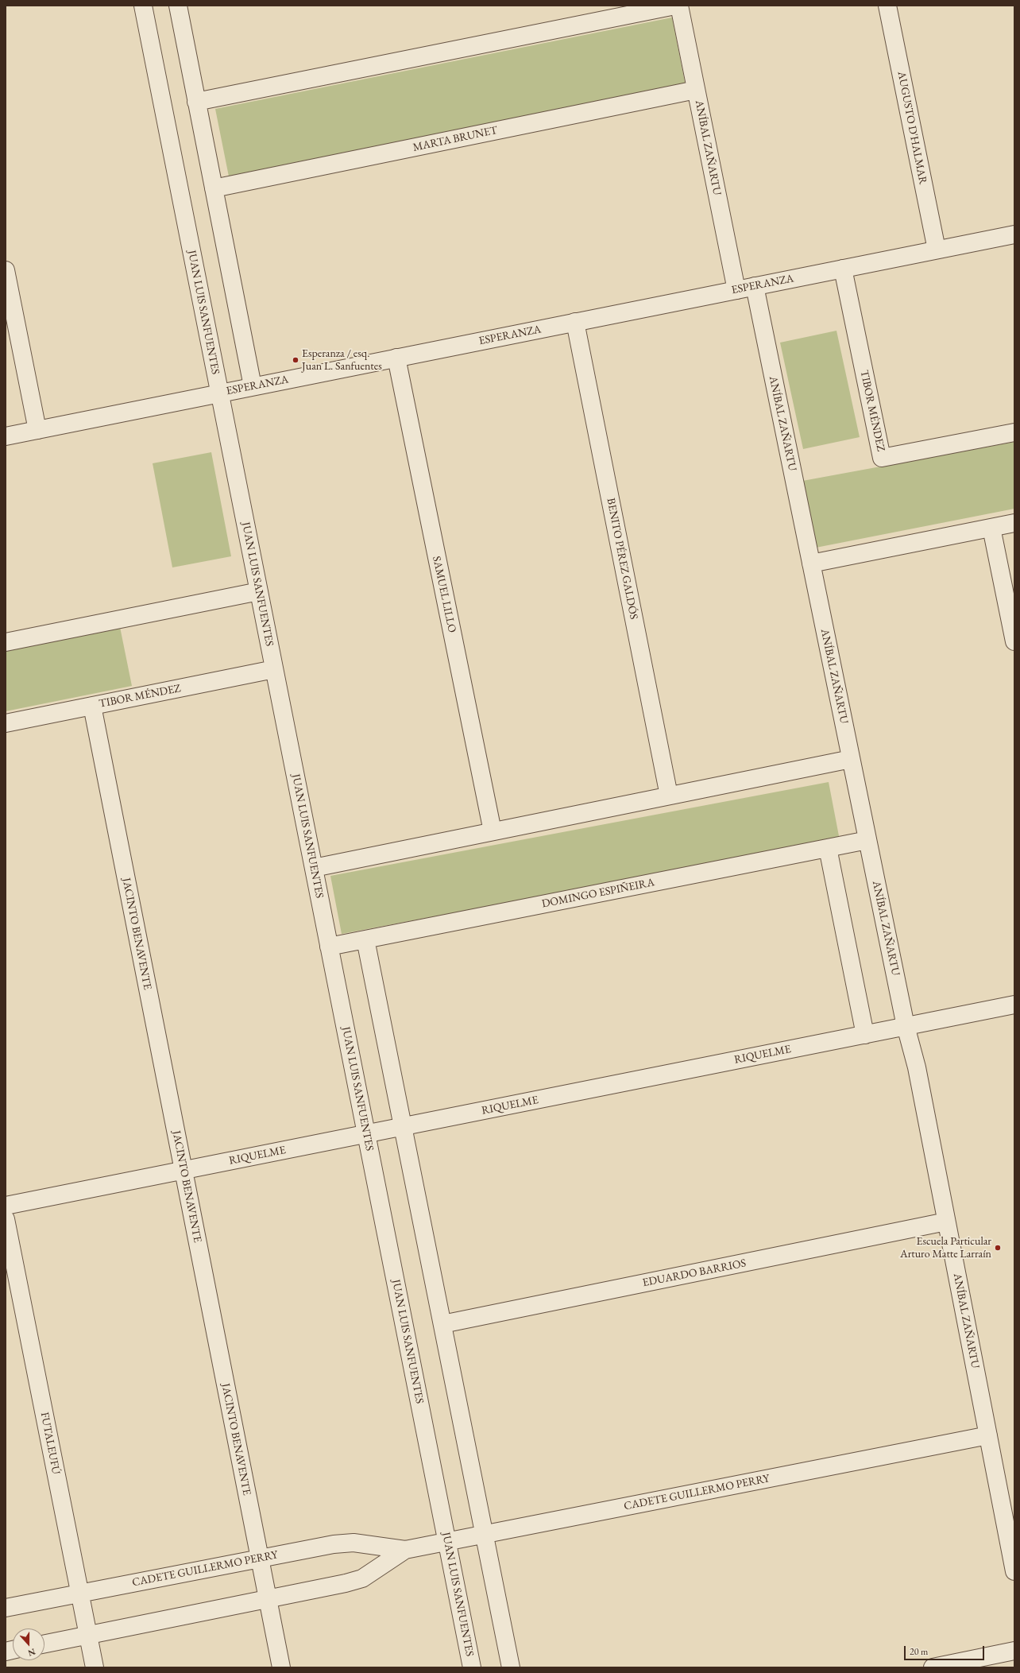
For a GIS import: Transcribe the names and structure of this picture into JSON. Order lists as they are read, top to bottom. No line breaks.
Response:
{"streets":{"street":["AUGUSTO D'HALMAR","MARTA BRUNET","ANÍBAL ZAÑARTU","ESPERANZA","JUAN LUIS SANFUENTES","TIBOR MÉNDEZ","BENITO PÉREZ GALDÓS","SAMUEL LILLO","DOMINGO ESPIÑEIRA","JACINTO BENAVENTE","RIQUELME","EDUARDO BARRIOS","FUTALEUFÚ","CADETE GUILLERMO PERRY"]},"crossings":[["AUGUSTO D'HALMAR","ESPERANZA"],["MARTA BRUNET","ANÍBAL ZAÑARTU"],["ANÍBAL ZAÑARTU","ESPERANZA"],["ANÍBAL ZAÑARTU","DOMINGO ESPIÑEIRA"],["ANÍBAL ZAÑARTU","RIQUELME"],["ANÍBAL ZAÑARTU","EDUARDO BARRIOS"],["ANÍBAL ZAÑARTU","CADETE GUILLERMO PERRY"],["ESPERANZA","JUAN LUIS SANFUENTES"],["ESPERANZA","TIBOR MÉNDEZ"],["ESPERANZA","BENITO PÉREZ GALDÓS"],["ESPERANZA","SAMUEL LILLO"],["JUAN LUIS SANFUENTES","TIBOR MÉNDEZ"],["JUAN LUIS SANFUENTES","DOMINGO ESPIÑEIRA"],["JUAN LUIS SANFUENTES","RIQUELME"],["JUAN LUIS SANFUENTES","CADETE GUILLERMO PERRY"],["TIBOR MÉNDEZ","JACINTO BENAVENTE"],["JACINTO BENAVENTE","RIQUELME"],["JACINTO BENAVENTE","CADETE GUILLERMO PERRY"],["FUTALEUFÚ","CADETE GUILLERMO PERRY"]],"places":["Esperanza / esq. Juan L. Sanfuentes","Escuela Particular Arturo Matte Larraín"],"scale_bar":"20 m","north":"bottom"}
